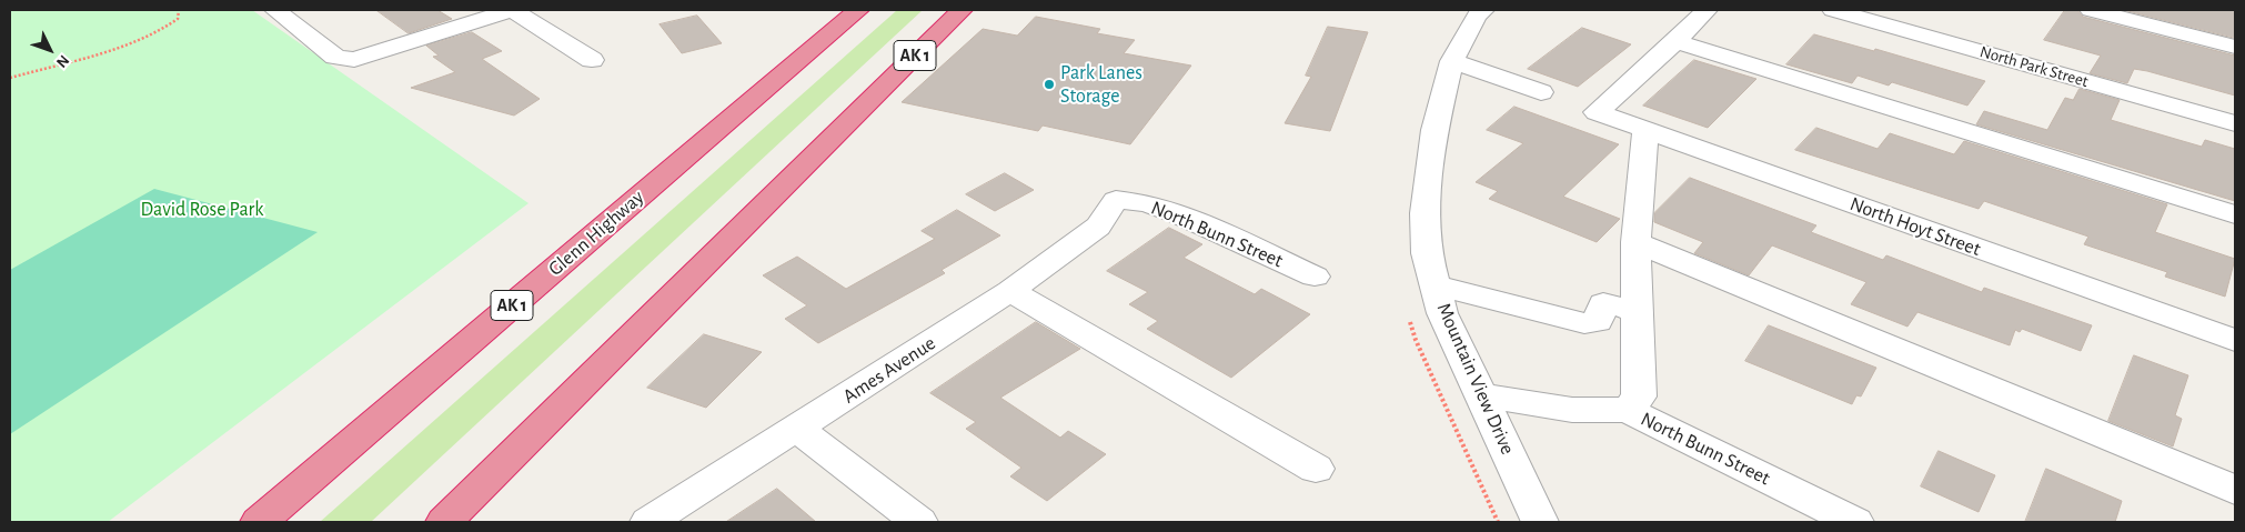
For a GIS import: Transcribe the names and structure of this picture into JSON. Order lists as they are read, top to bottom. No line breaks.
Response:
{"streets":{"highway":["AK 1","Glenn Highway"],"street":["North Park Street","North Hoyt Street","North Bunn Street","Ames Avenue","Mountain View Drive"]},"crossings":[["North Bunn Street","Ames Avenue"],["North Bunn Street","Mountain View Drive"]],"parks":["David Rose Park"],"places":["Park Lanes Storage"],"north":"bottom right"}
